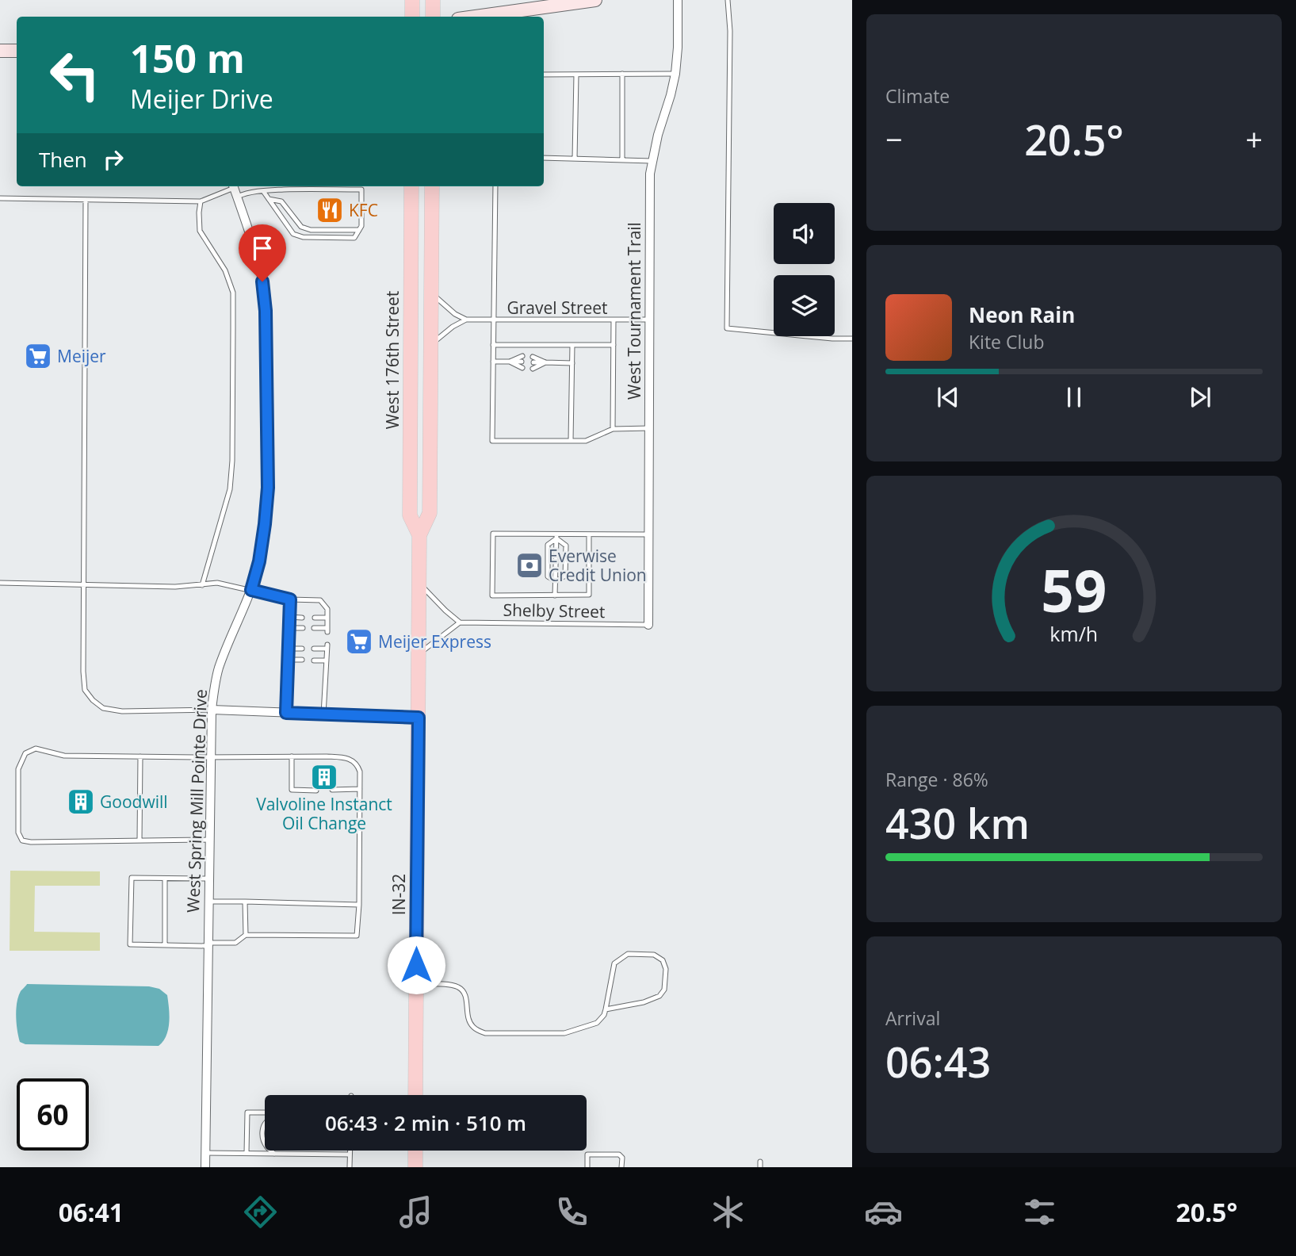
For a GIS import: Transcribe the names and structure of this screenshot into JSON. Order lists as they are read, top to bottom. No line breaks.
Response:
{"streets":{"main road":["West 176th Street","IN-32"],"street":["West Tournament Trail","West Spring Mill Pointe Drive"],"lane":["Gravel Street","Shelby Street"]},"crossings":[["Gravel Street","West Tournament Trail"],["West Tournament Trail","Shelby Street"],["West 176th Street","IN-32"]],"places":{"restaurant":["KFC"],"supermarket":["Meijer","Meijer Express"],"bank":["Everwise Credit Union"],"building":["Valvoline Instanct Oil Change","Goodwill"]},"page":{"tile":["Climate",["Range · 86%","430 km"],["Arrival","06:43"]],"turn":["150 m","Meijer Drive"],"heat":["−","20.5°","+"],"then":"Then","song":["Neon Rain","Kite Club"],"limit":"60","trip":"06:43 · 2 min · 510 m","tabs":["06:41","20.5°"],"gauge":["59","km/h"]}}
